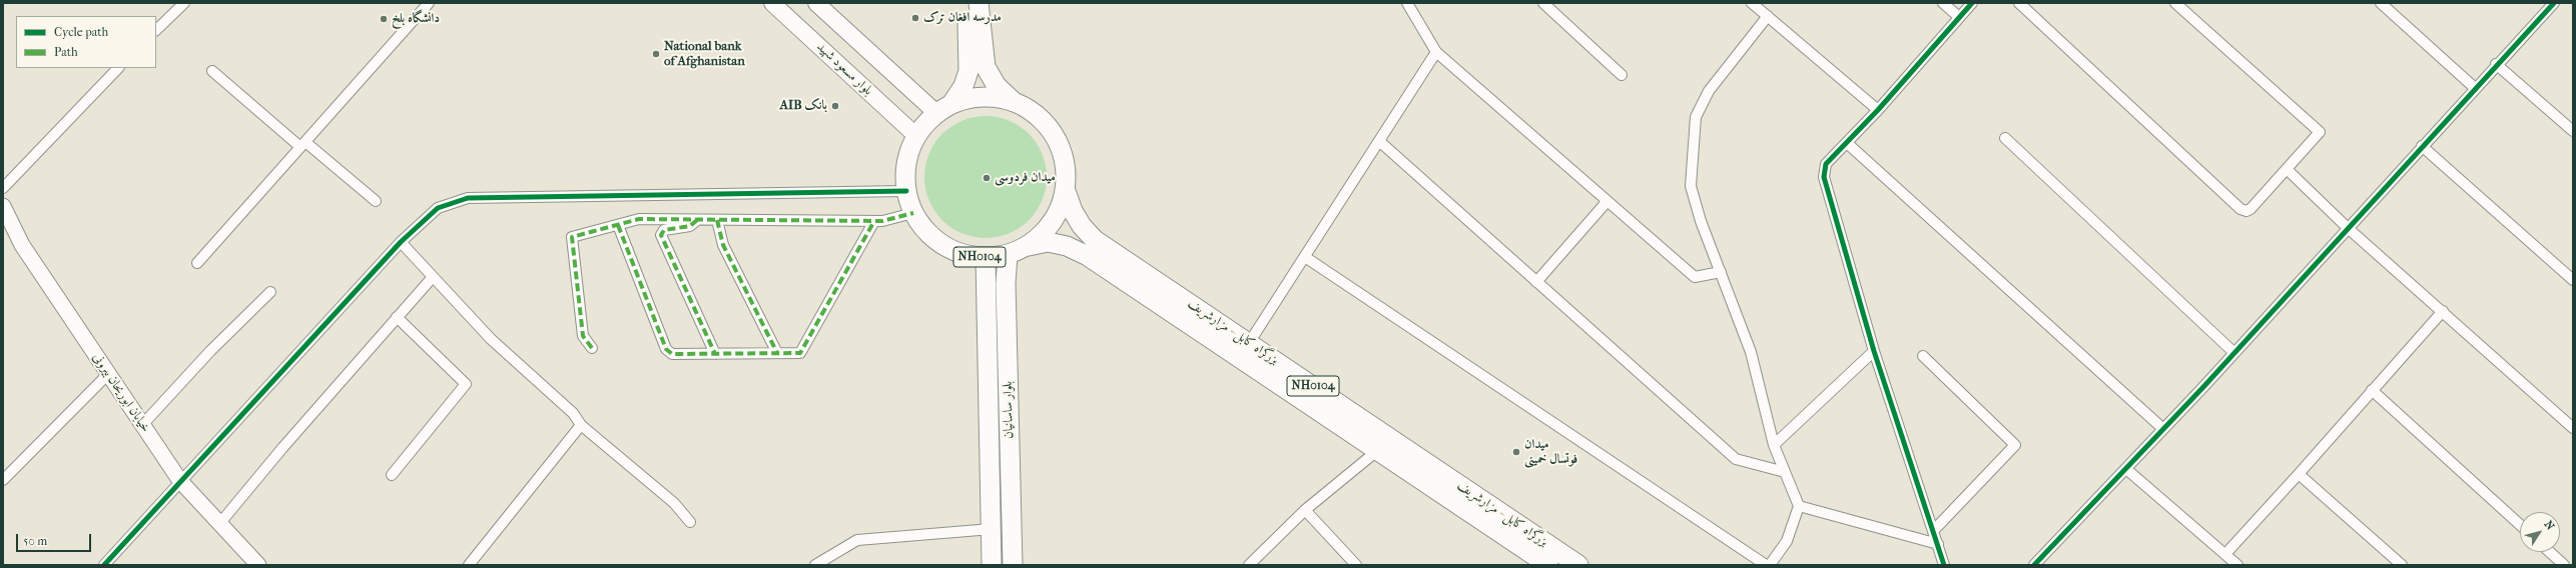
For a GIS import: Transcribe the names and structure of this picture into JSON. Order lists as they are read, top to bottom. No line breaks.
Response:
{"streets":{"highway":["NH0104","بزرگراه کابل - مزارشریف","بلوار ساسانیان"],"main road":["بلوار مسعود شهید"],"street":["خیابان ابوریحان بیرونی"]},"crossings":[["بلوار مسعود شهید","NH0104"],["NH0104","بزرگراه کابل - مزارشریف"],["NH0104","بلوار ساسانیان"]],"places":["مدرسه افغان ترک","دانشگاه بلخ","National bank of Afghanistan","AIB بانک","میدان فردوسی","میدان فوتسال خمینی"],"legend":["Cycle path","Path"],"scale_bar":"50 m","north":"top right"}
